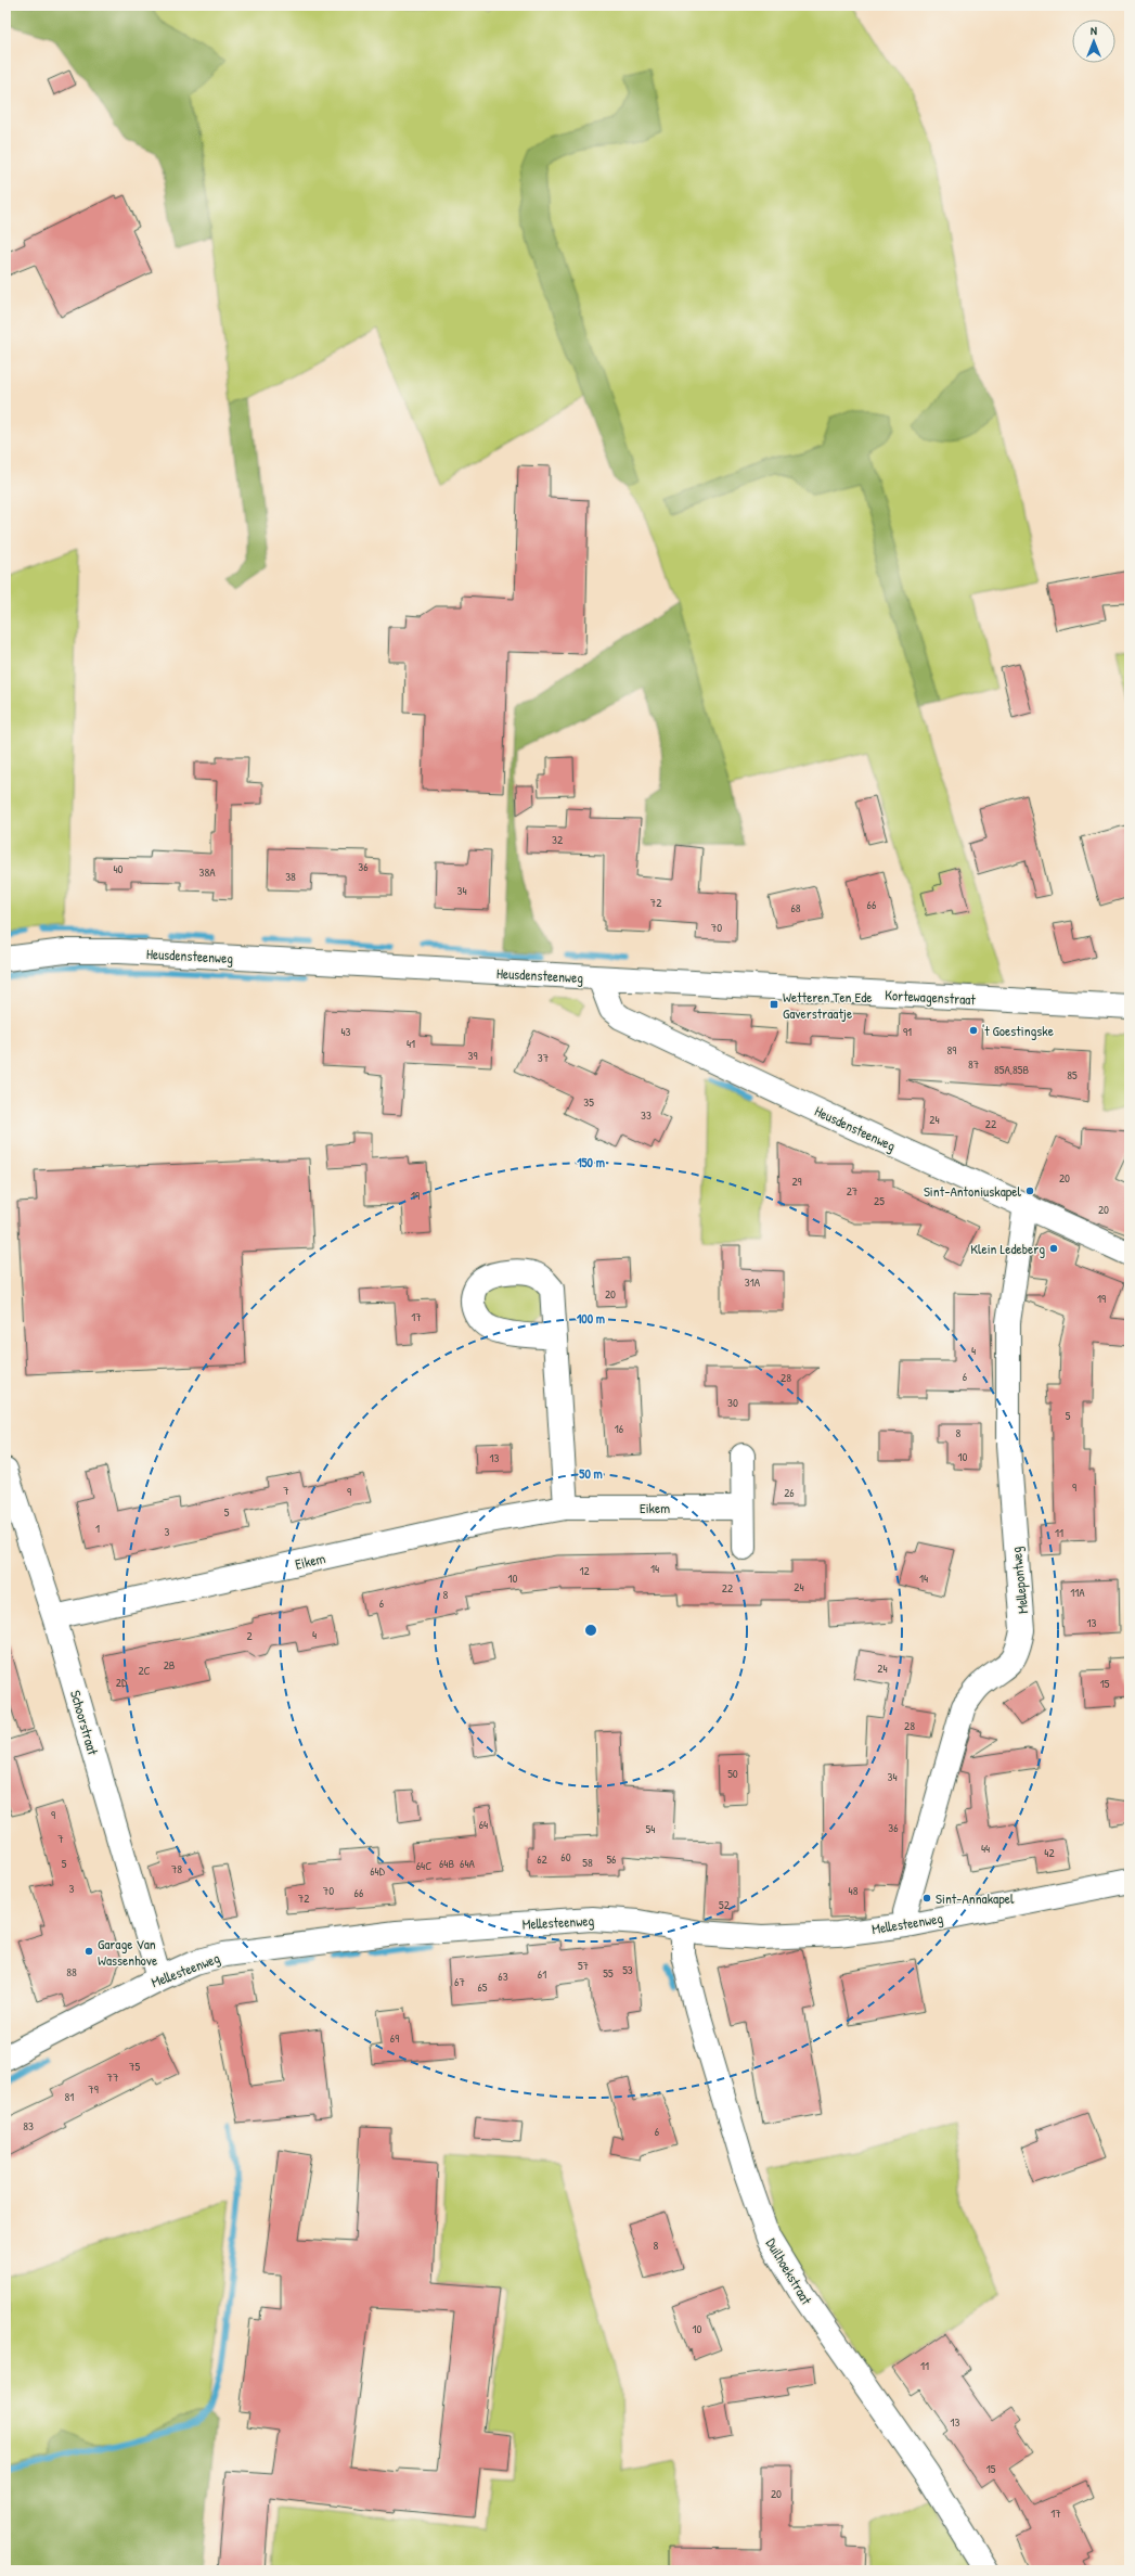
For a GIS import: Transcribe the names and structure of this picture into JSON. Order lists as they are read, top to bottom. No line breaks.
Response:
{"streets":{"street":["Heusdensteenweg","Kortewagenstraat","Eikem","Mellepontweg","Schoorstraat","Mellesteenweg","Duilhoekstraat"]},"crossings":[["Heusdensteenweg","Kortewagenstraat"],["Heusdensteenweg","Mellepontweg"],["Eikem","Schoorstraat"],["Mellepontweg","Mellesteenweg"],["Schoorstraat","Mellesteenweg"],["Mellesteenweg","Duilhoekstraat"]],"places":{"transit":["Wetteren Ten Ede Gaverstraatje"],"other":["'t Goestingske","Sint-Antoniuskapel","Klein Ledeberg","Sint-Annakapel","Garage Van Wassenhove"]},"house_numbers":["32","36","40","38A","38","34","72","66","68","70","43","91","41","89","39","37","87","85A,85B","85","35","33","24","22","20","29","27","19","25","20","31A","20","19","17","4","6","28","30","5","16","8","10","13","9","7","9","26","5","1","3","11","14","12","10","14","24","22","11A","8","6","13","4","2","2B","24","2C","2D","15","28","50","34","9","64","36","54","7","44","42","60","62","56","58","5","64B","64A","64C","78","64D","3","70","48","66","72","52","57","53","88","55","61","63","67","65","69","75","77","79","81","83","6","8","10","11","13","15","20","17"],"north":"top","rings":["150 m","100 m","50 m"]}
